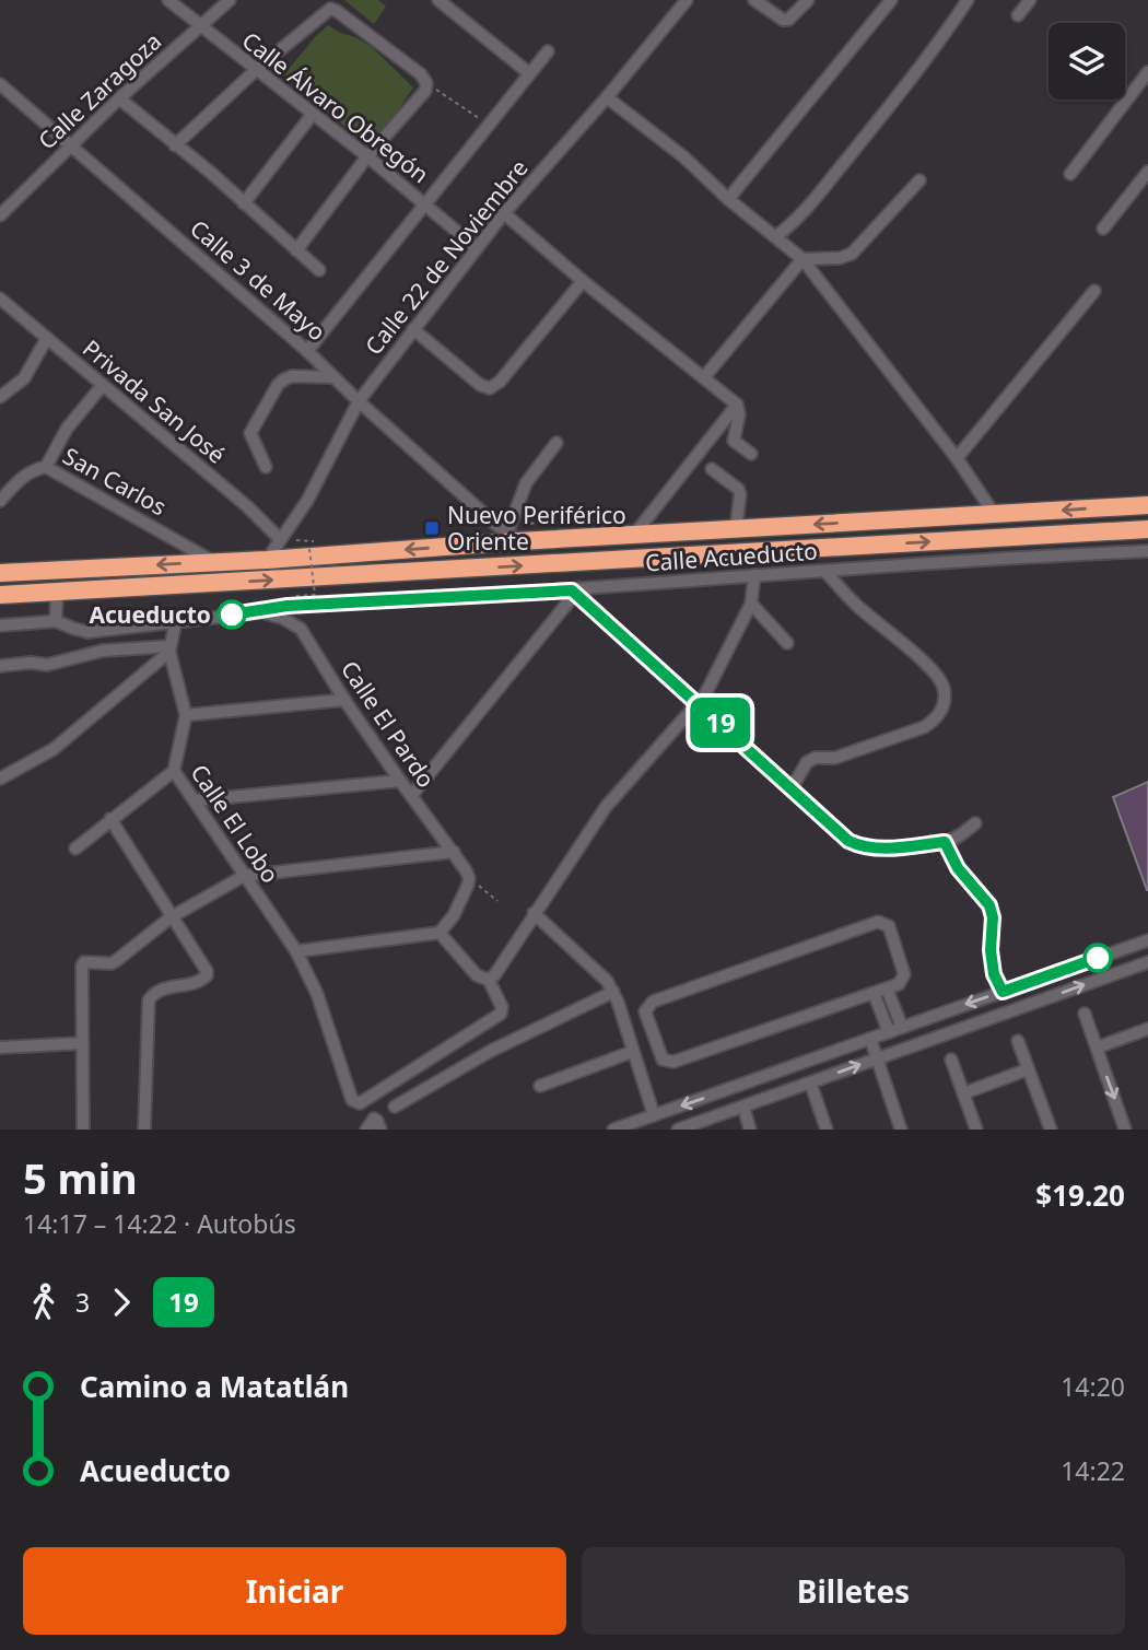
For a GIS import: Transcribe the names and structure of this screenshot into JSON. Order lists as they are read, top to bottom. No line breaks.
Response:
{"streets":{"street":["Calle Zaragoza","Calle Álvaro Obregón","Calle 22 de Noviembre","Calle 3 de Mayo","Privada San José","San Carlos","Calle Acueducto","Calle El Pardo","Calle El Lobo"]},"crossings":[["Calle Zaragoza","Calle Álvaro Obregón"],["Calle Zaragoza","Calle 3 de Mayo"],["Calle Álvaro Obregón","Calle 22 de Noviembre"],["Calle 22 de Noviembre","Calle 3 de Mayo"],["Calle 22 de Noviembre","Privada San José"],["Calle Acueducto","Calle El Pardo"],["Calle Acueducto","Calle El Lobo"]],"places":{"transit":["Nuevo Periférico Oriente"],"other":["Acueducto"]},"lines":["bus line 19"],"page":{"on_map":"19","heading":["5 min","14:17 – 14:22 · Autobús","$19.20"],"legs":["3","19"],"list":[{"name":"Camino a Matatlán","value":"14:20"},{"name":"Acueducto","value":"14:22"}],"buttons":["Iniciar","Billetes"]}}
